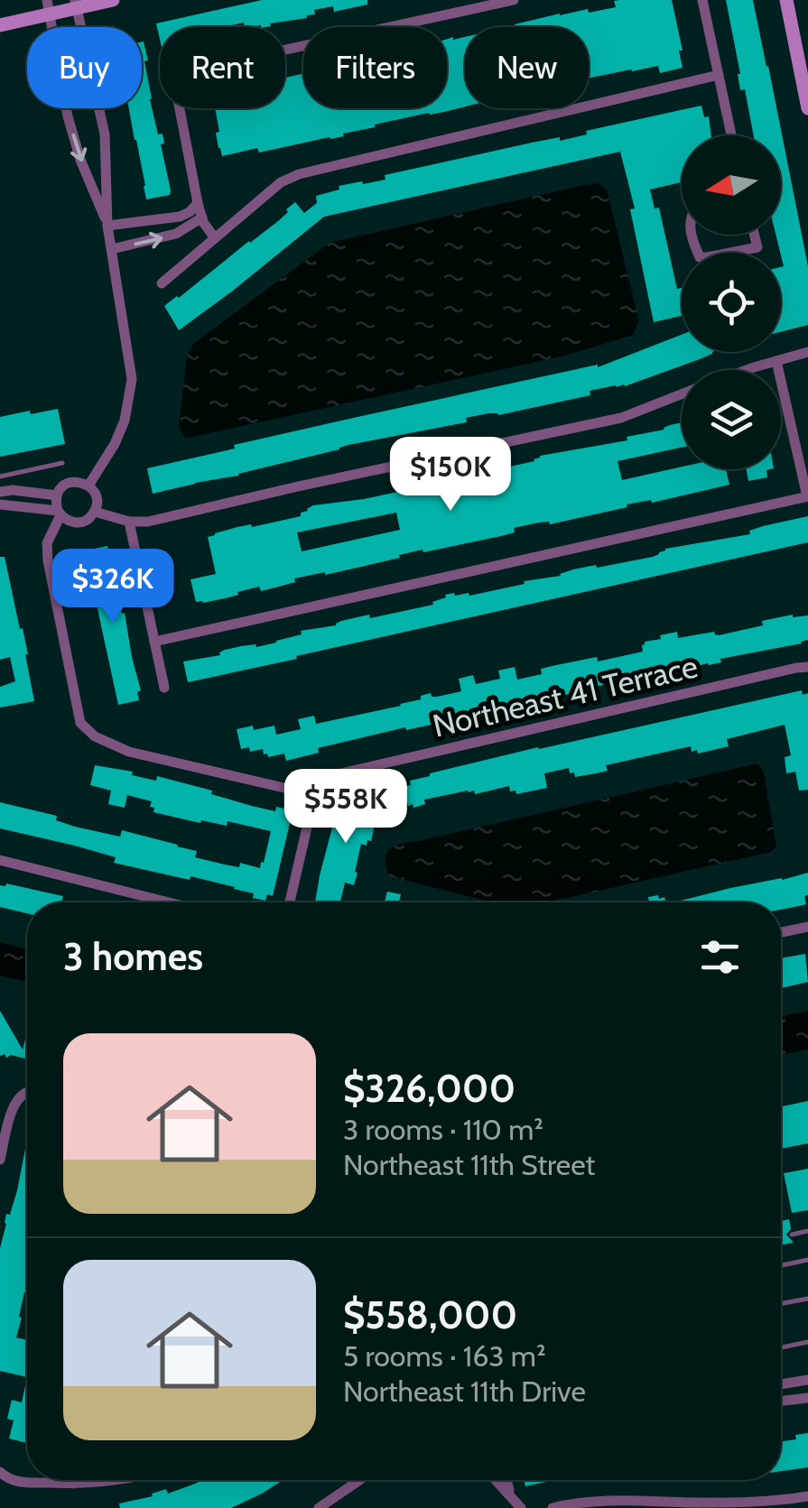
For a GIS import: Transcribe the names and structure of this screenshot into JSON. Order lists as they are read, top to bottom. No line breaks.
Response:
{"streets":{"street":["Northeast 41 Terrace"]},"north":"left","page":{"chip":["Buy","Rent","Filters","New"],"price":["$150K","$326K","$558K"],"heading":"3 homes","list":[{"name":"$326,000","note":"3 rooms · 110 m² · Northeast 11th Street"},{"name":"$558,000","note":"5 rooms · 163 m² · Northeast 11th Drive"}]}}
